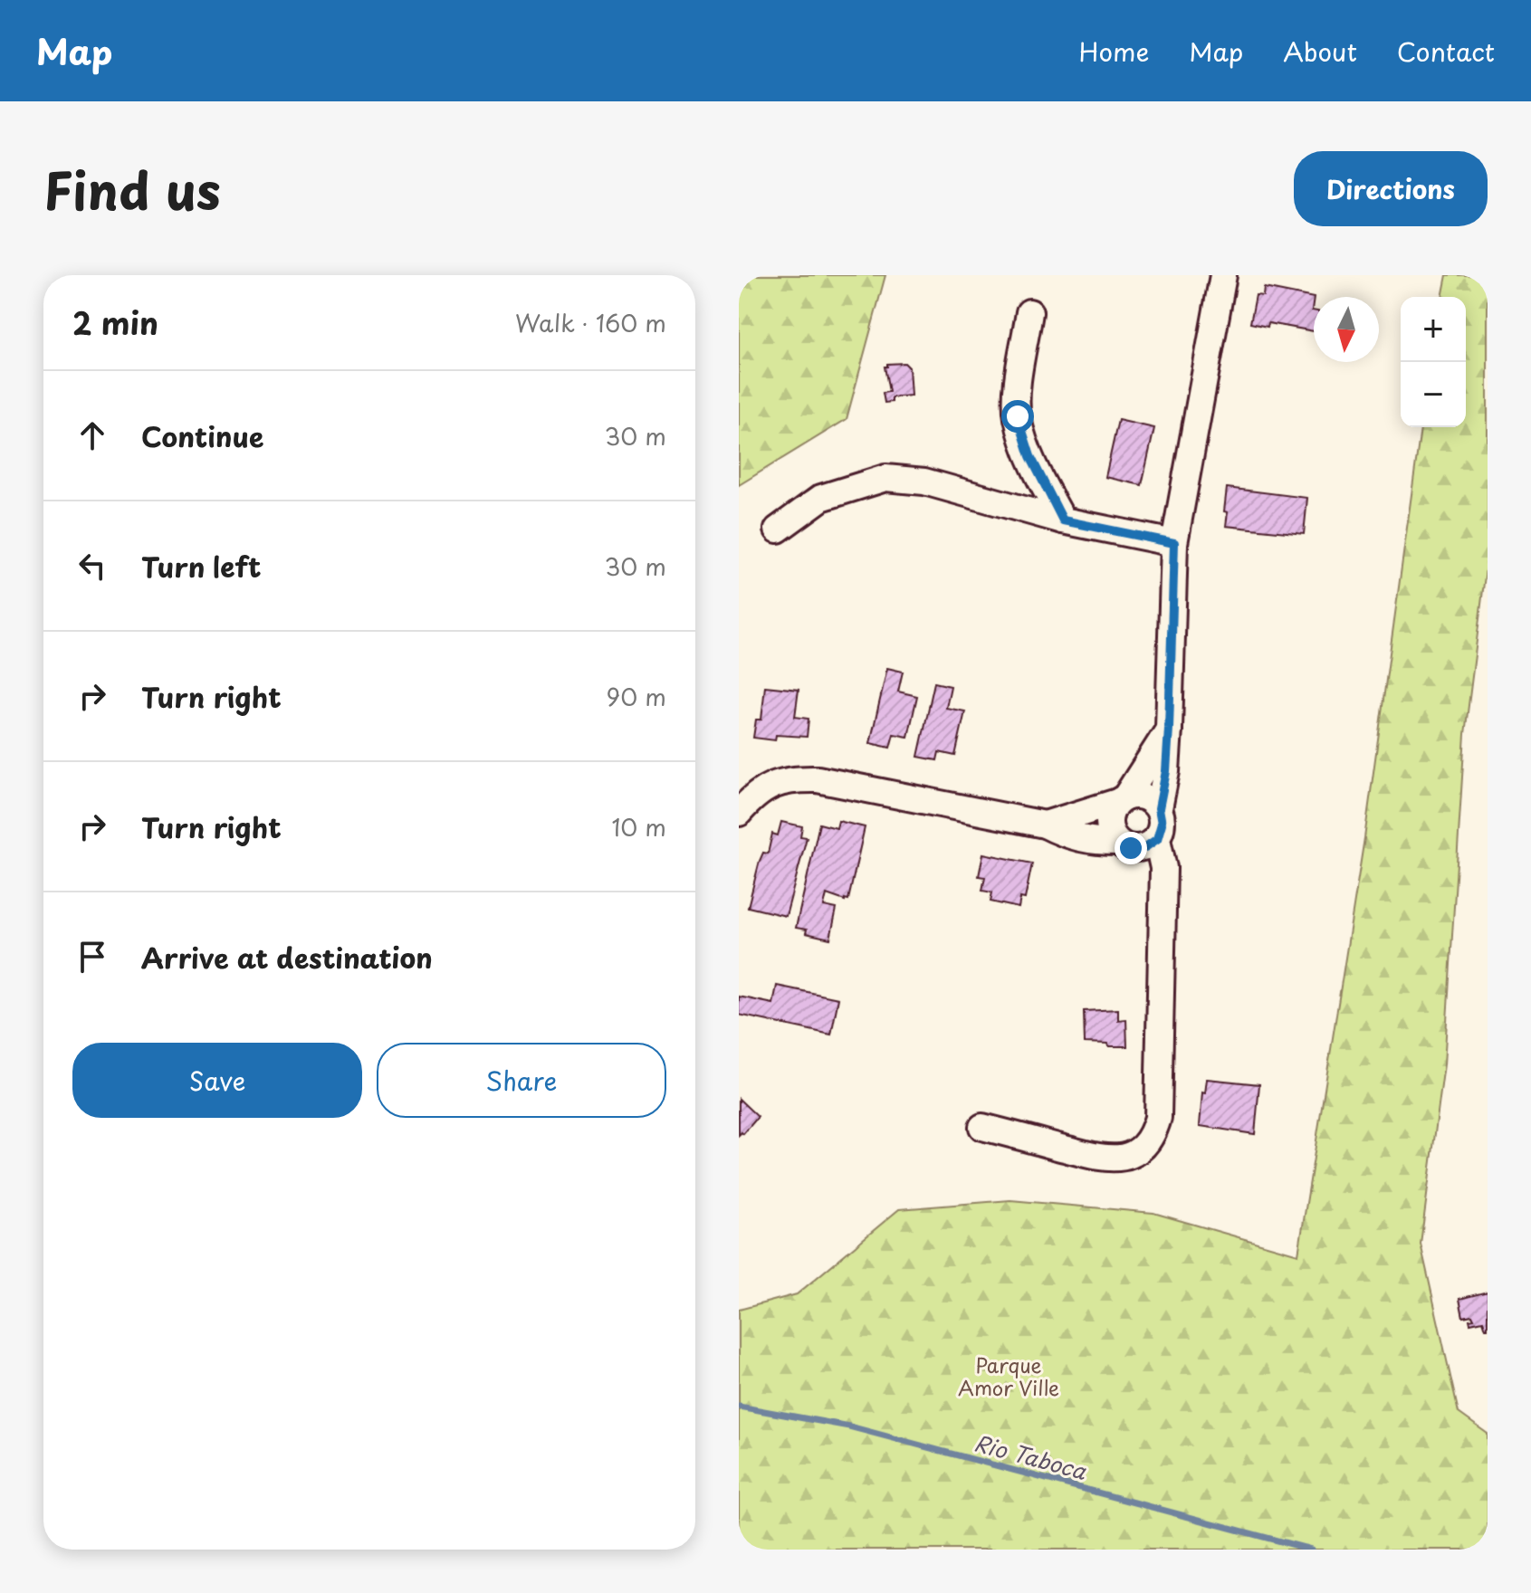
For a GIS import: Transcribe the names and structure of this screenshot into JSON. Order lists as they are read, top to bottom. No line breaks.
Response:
{"water":["Rio Taboca"],"parks":["Parque Amor Ville"],"north":"bottom","page":{"header":"Map","nav":["Home","Map","About","Contact"],"title":"Find us","buttons":["Directions",["Save","Share"]],"heading":["2 min","Walk · 160 m"],"map_buttons":["+","−"],"list":[["Continue","30 m"],["Turn left","30 m"],["Turn right","90 m"],["Turn right","10 m"],"Arrive at destination"]}}
